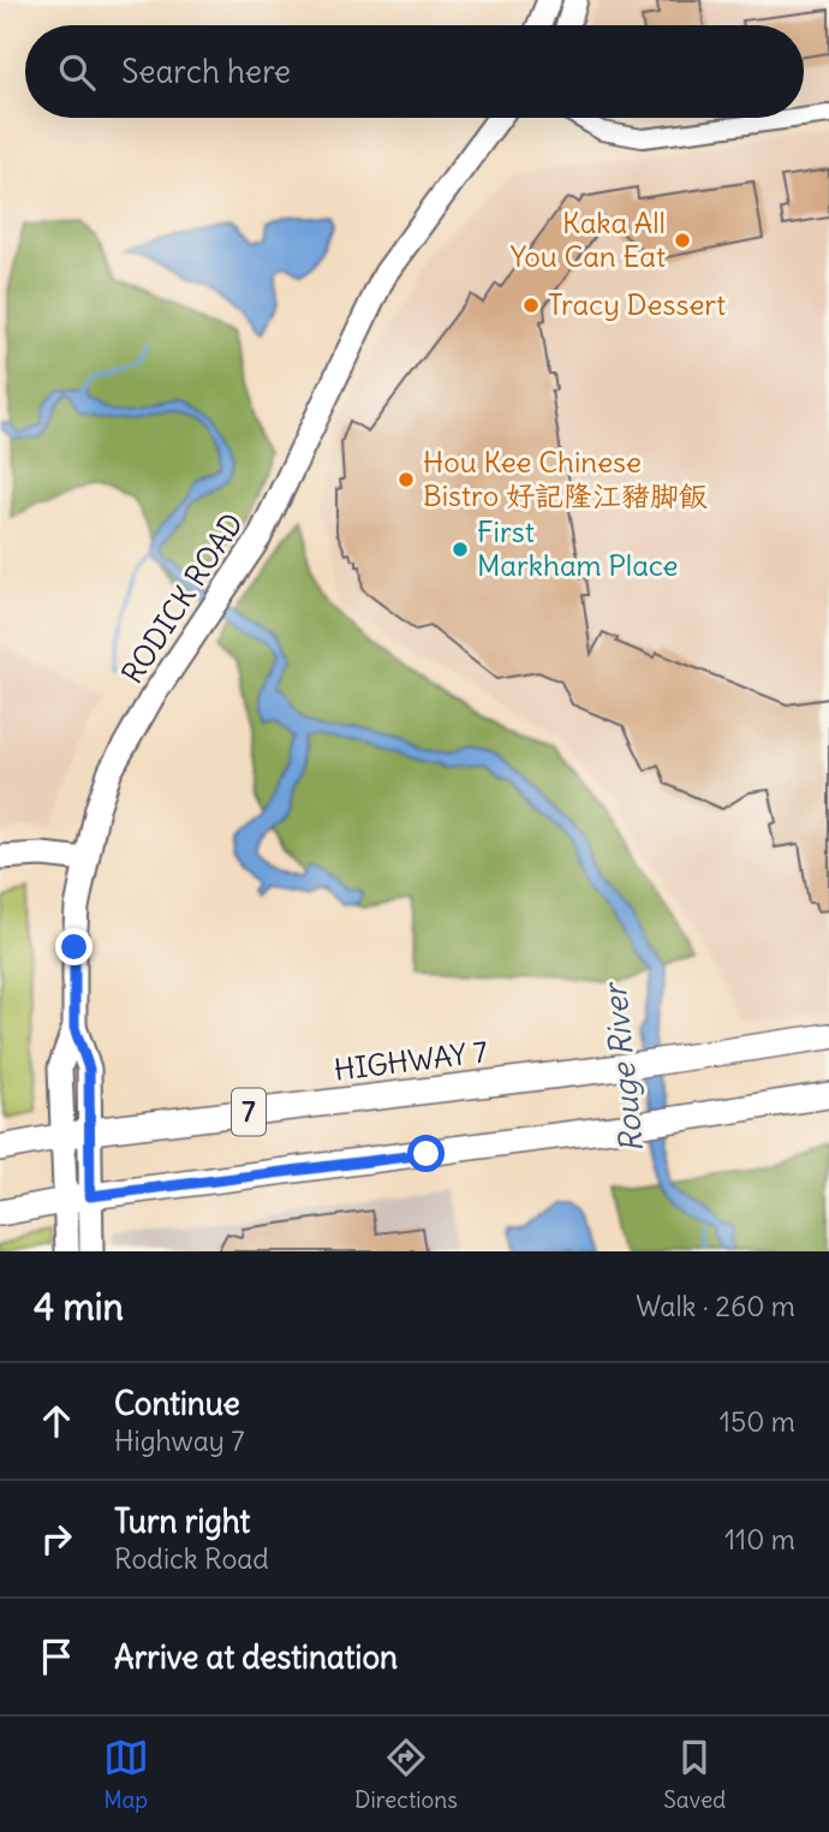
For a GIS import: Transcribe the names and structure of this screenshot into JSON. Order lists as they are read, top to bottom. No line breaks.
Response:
{"streets":{"main road":["RODICK ROAD","HIGHWAY 7","7"]},"crossings":[["RODICK ROAD","HIGHWAY 7"],["RODICK ROAD","7"]],"water":["Rouge River"],"places":["Kaka All You Can Eat","Tracy Dessert","Hou Kee Chinese Bistro 好記隆江豬脚飯","First Markham Place"],"page":{"search":"Search here","heading":["4 min","Walk · 260 m"],"list":[["Continue","Highway 7","150 m"],["Turn right","Rodick Road","110 m"],"Arrive at destination"],"nav":["Map","Directions","Saved"]}}
